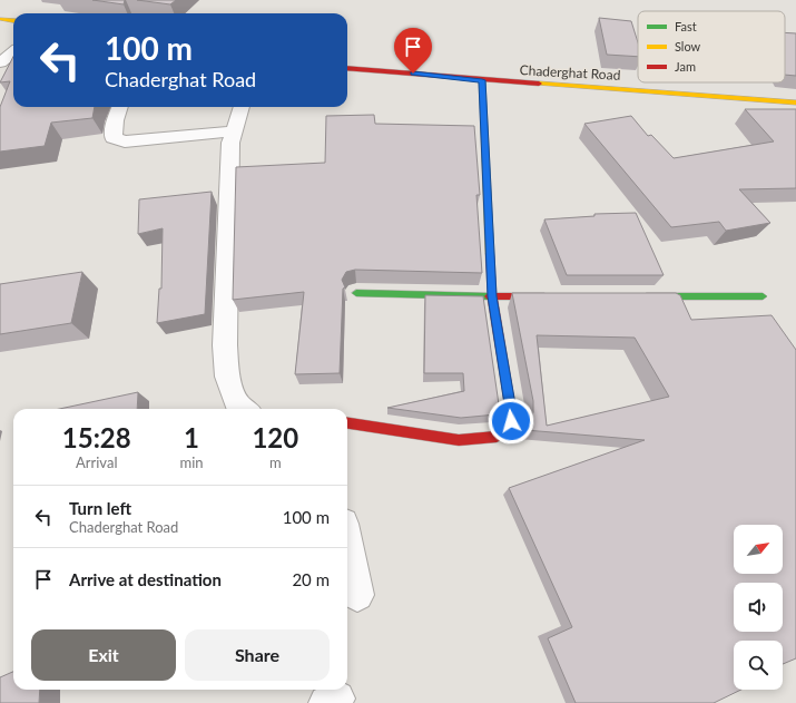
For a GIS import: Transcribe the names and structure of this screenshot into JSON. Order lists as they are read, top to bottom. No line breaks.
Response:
{"streets":{"street":["Chaderghat Road"]},"legend":["Fast","Slow","Jam"],"north":"top right","page":{"turn":["100 m","Chaderghat Road"],"eta":["15:28","Arrival","1","min","120","m"],"list":[{"name":"Turn left","note":"Chaderghat Road","value":"100 m"},{"name":"Arrive at destination","value":"20 m"}],"buttons":["Exit","Share"]}}
